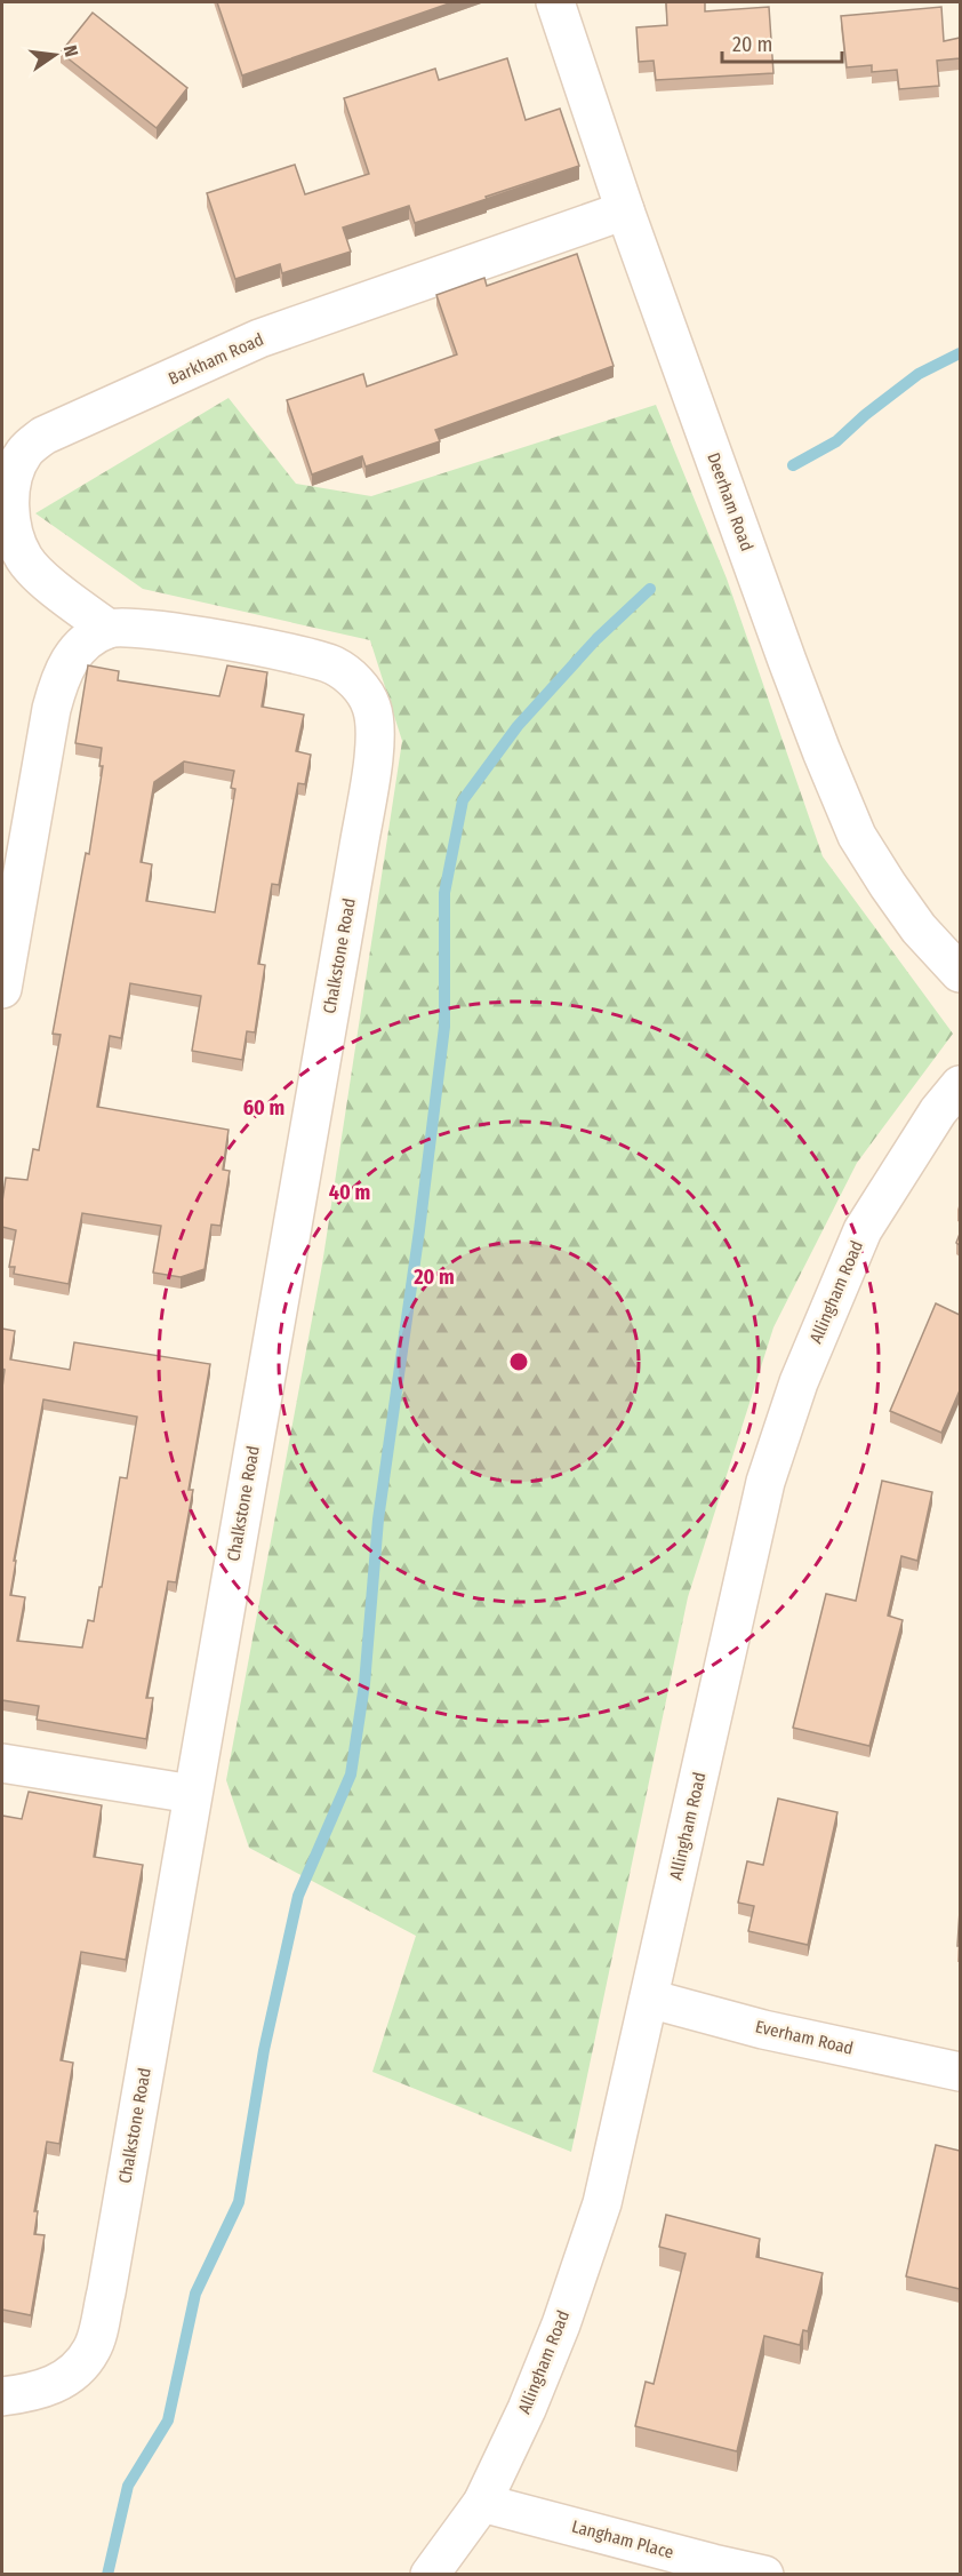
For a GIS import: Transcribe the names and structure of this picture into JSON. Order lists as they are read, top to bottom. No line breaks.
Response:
{"streets":{"street":["Barkham Road","Deerham Road","Chalkstone Road","Allingham Road","Everham Road","Langham Place"]},"crossings":[["Barkham Road","Deerham Road"],["Barkham Road","Chalkstone Road"],["Allingham Road","Everham Road"],["Allingham Road","Langham Place"]],"scale_bar":"20 m","north":"right","rings":["60 m","40 m","20 m"]}
